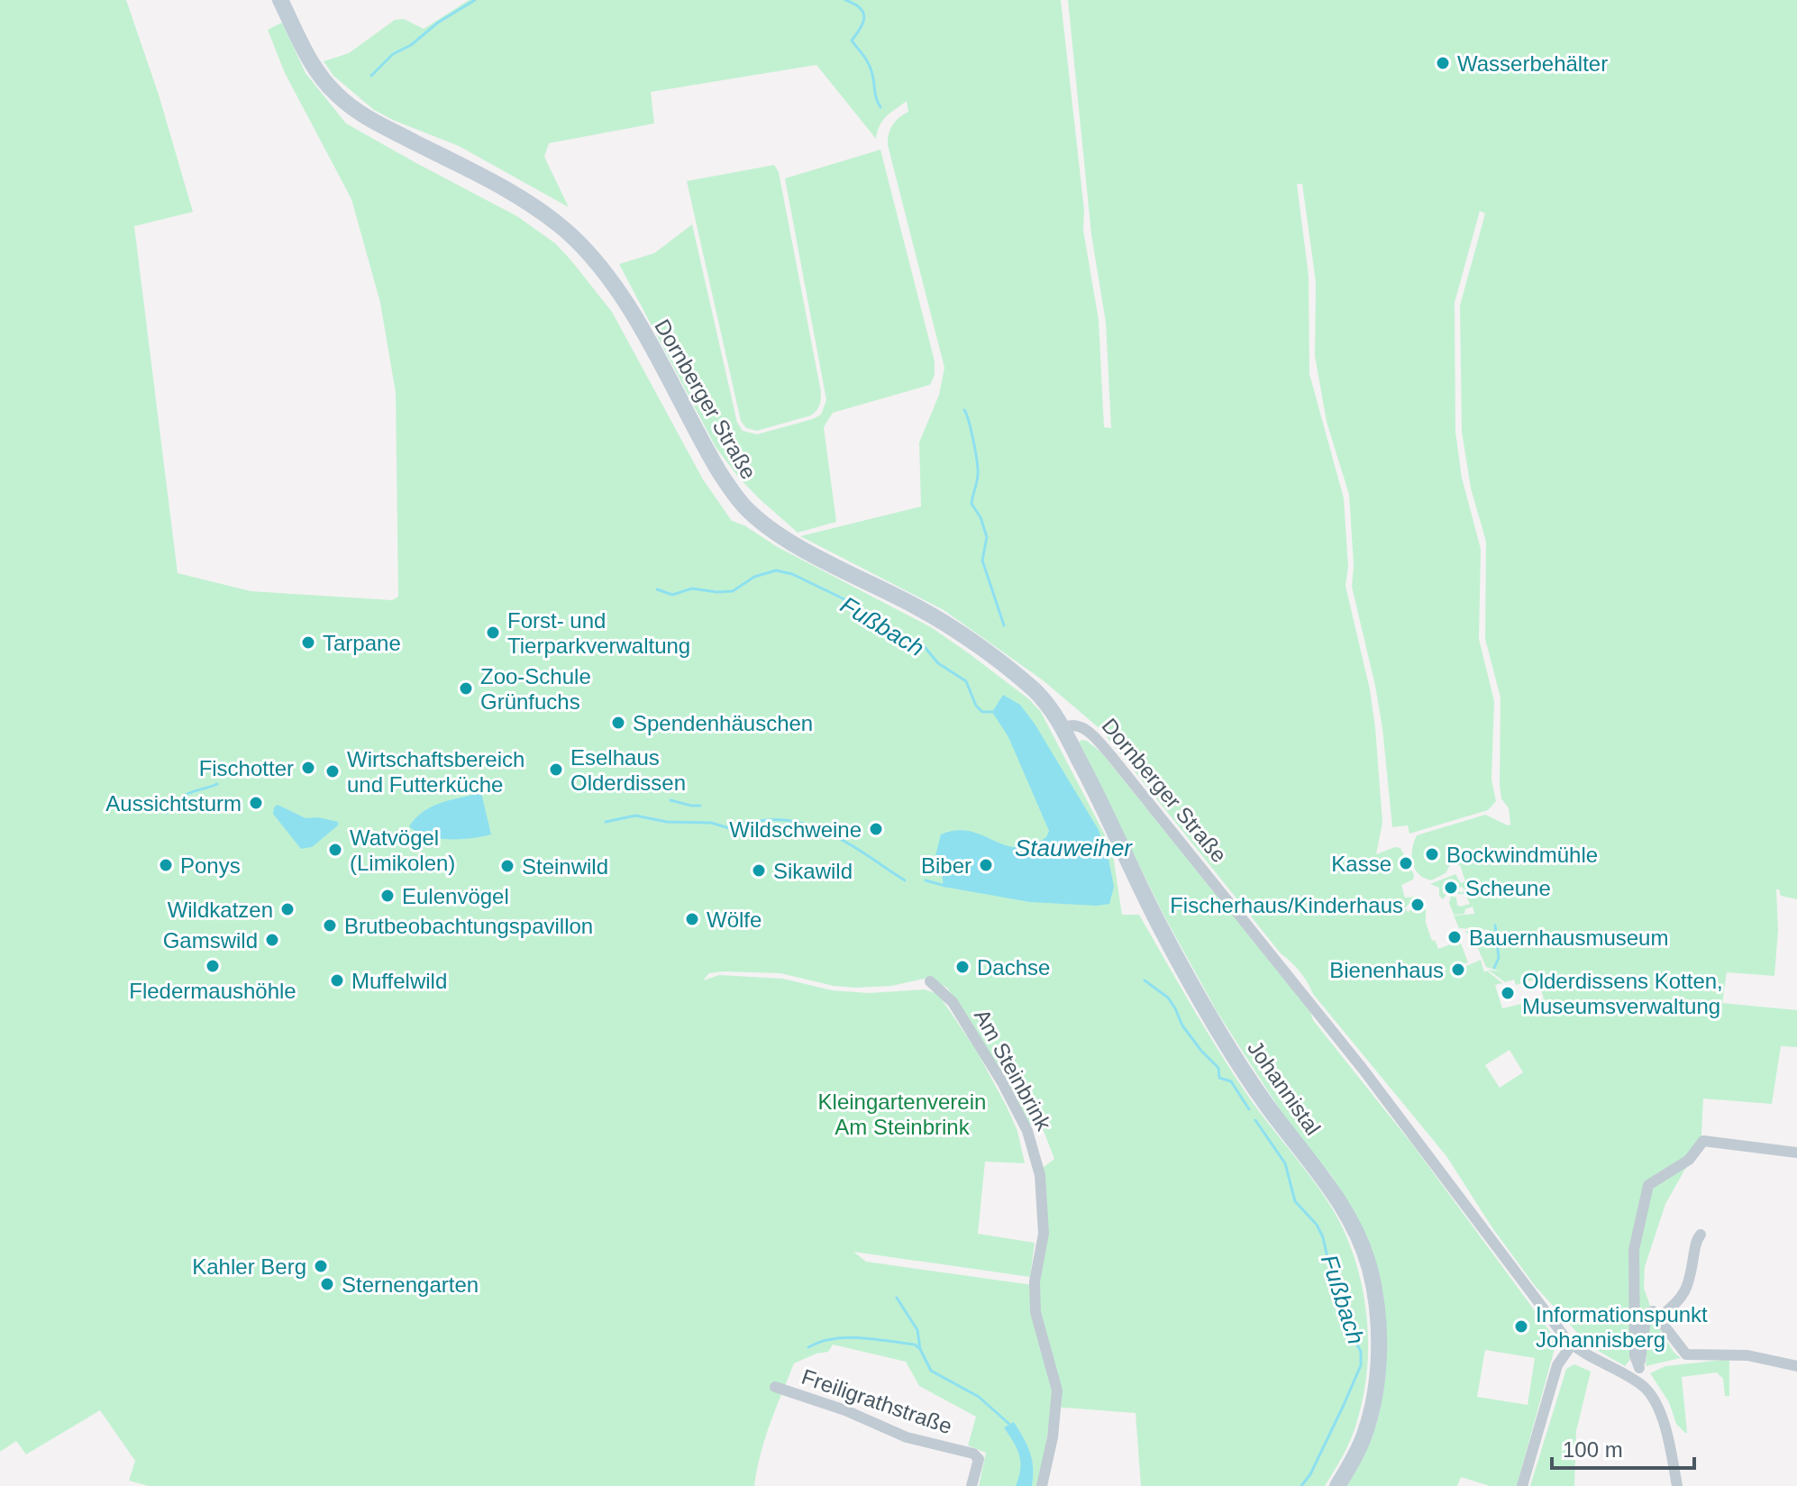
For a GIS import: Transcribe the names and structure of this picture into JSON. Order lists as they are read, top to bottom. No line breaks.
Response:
{"streets":{"main road":["Dornberger Straße","Johannistal"],"street":["Am Steinbrink","Freiligrathstraße"]},"crossings":[["Dornberger Straße","Johannistal"]],"water":["Fußbach","Stauweiher"],"parks":["Kleingartenverein Am Steinbrink"],"places":["Wasserbehälter","Forst- und Tierparkverwaltung","Tarpane","Zoo-Schule Grünfuchs","Spendenhäuschen","Fischotter","Eselhaus Olderdissen","Wirtschaftsbereich und Futterküche","Aussichtsturm","Wildschweine","Watvögel (Limikolen)","Bockwindmühle","Kasse","Ponys","Biber","Steinwild","Sikawild","Scheune","Eulenvögel","Fischerhaus/Kinderhaus","Wildkatzen","Wölfe","Brutbeobachtungspavillon","Bauernhausmuseum","Gamswild","Fledermaushöhle","Dachse","Bienenhaus","Muffelwild","Olderdissens Kotten, Museumsverwaltung","Kahler Berg","Sternengarten","Informationspunkt Johannisberg"],"scale_bar":"100 m"}
